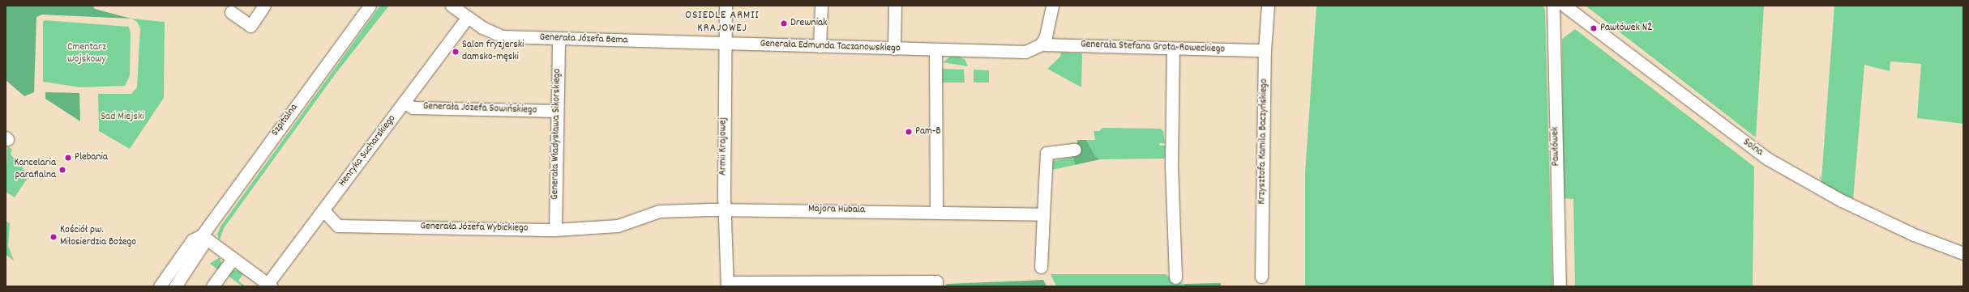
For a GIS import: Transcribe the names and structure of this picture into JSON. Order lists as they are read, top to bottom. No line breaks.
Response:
{"streets":{"street":["Generała Józefa Bema","Generała Edmunda Taczanowskiego","Generała Stefana Grota-Roweckiego","Generała Józefa Sowińskiego","Szpitalna","Generała Władysława Sikorskiego","Krzysztofa Kamila Baczyńskiego","Armii Krajowej","Pawłówek","Solna","Henryka Sucharskiego","Majora Hubala","Generała Józefa Wybickiego"]},"crossings":[["Generała Józefa Bema","Generała Edmunda Taczanowskiego"],["Generała Józefa Bema","Generała Władysława Sikorskiego"],["Generała Józefa Bema","Armii Krajowej"],["Generała Józefa Bema","Henryka Sucharskiego"],["Generała Edmunda Taczanowskiego","Generała Stefana Grota-Roweckiego"],["Generała Edmunda Taczanowskiego","Armii Krajowej"],["Generała Stefana Grota-Roweckiego","Krzysztofa Kamila Baczyńskiego"],["Generała Józefa Sowińskiego","Generała Władysława Sikorskiego"],["Generała Józefa Sowińskiego","Henryka Sucharskiego"],["Generała Władysława Sikorskiego","Generała Józefa Wybickiego"],["Armii Krajowej","Majora Hubala"],["Henryka Sucharskiego","Generała Józefa Wybickiego"],["Majora Hubala","Generała Józefa Wybickiego"]],"districts":["OSIEDLE ARMII KRAJOWEJ"],"parks":["Cmentarz wojskowy","Sad Miejski"],"places":["Drewniak","Pawłówek NŻ","Salon fryzjerski damsko-męski","Pam-B","Plebania","Kancelaria parafialna","Kościół pw. Miłosierdzia Bożego"]}
